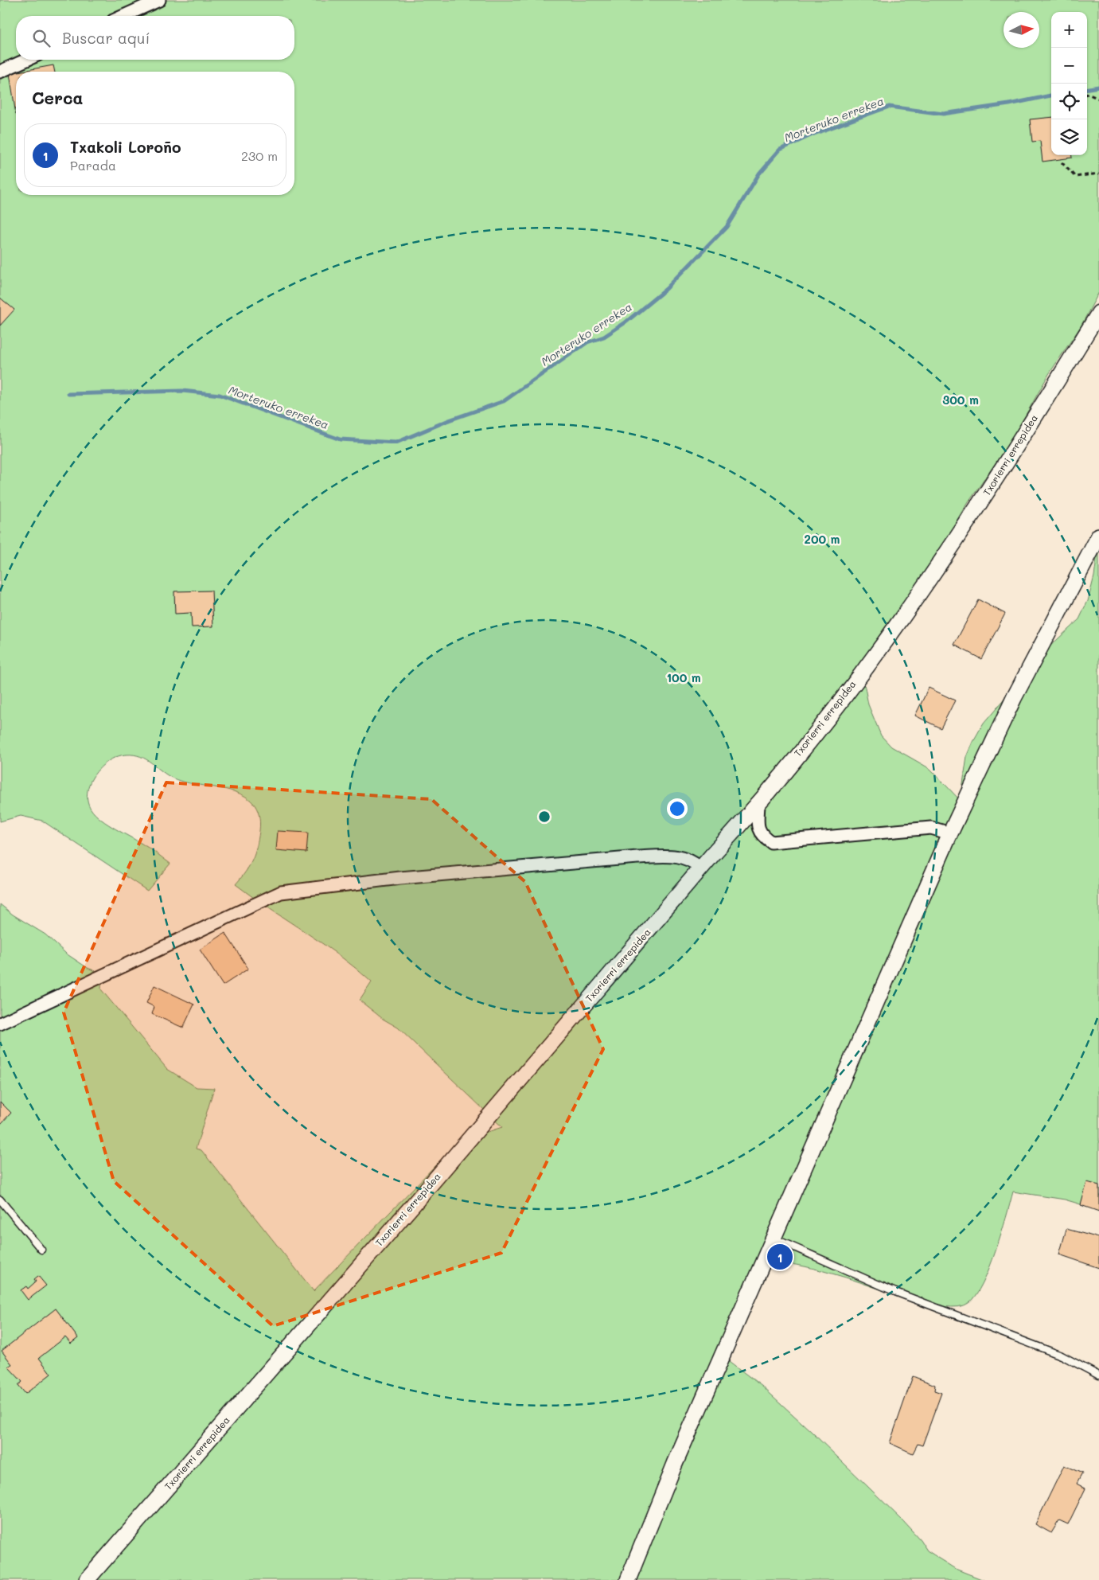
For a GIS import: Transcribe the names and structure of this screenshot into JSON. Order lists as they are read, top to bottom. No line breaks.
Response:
{"streets":{"street":["Txorierri errepidea"]},"water":["Morteruko errekea"],"north":"right","page":{"map_buttons":["+","−"],"search":"Buscar aquí","heading":"Cerca","list":[{"mark":"1","name":"Txakoli Loroño","note":"Parada","value":"230 m"}],"pins":"1"},"rings":["300 m","200 m","100 m"]}
